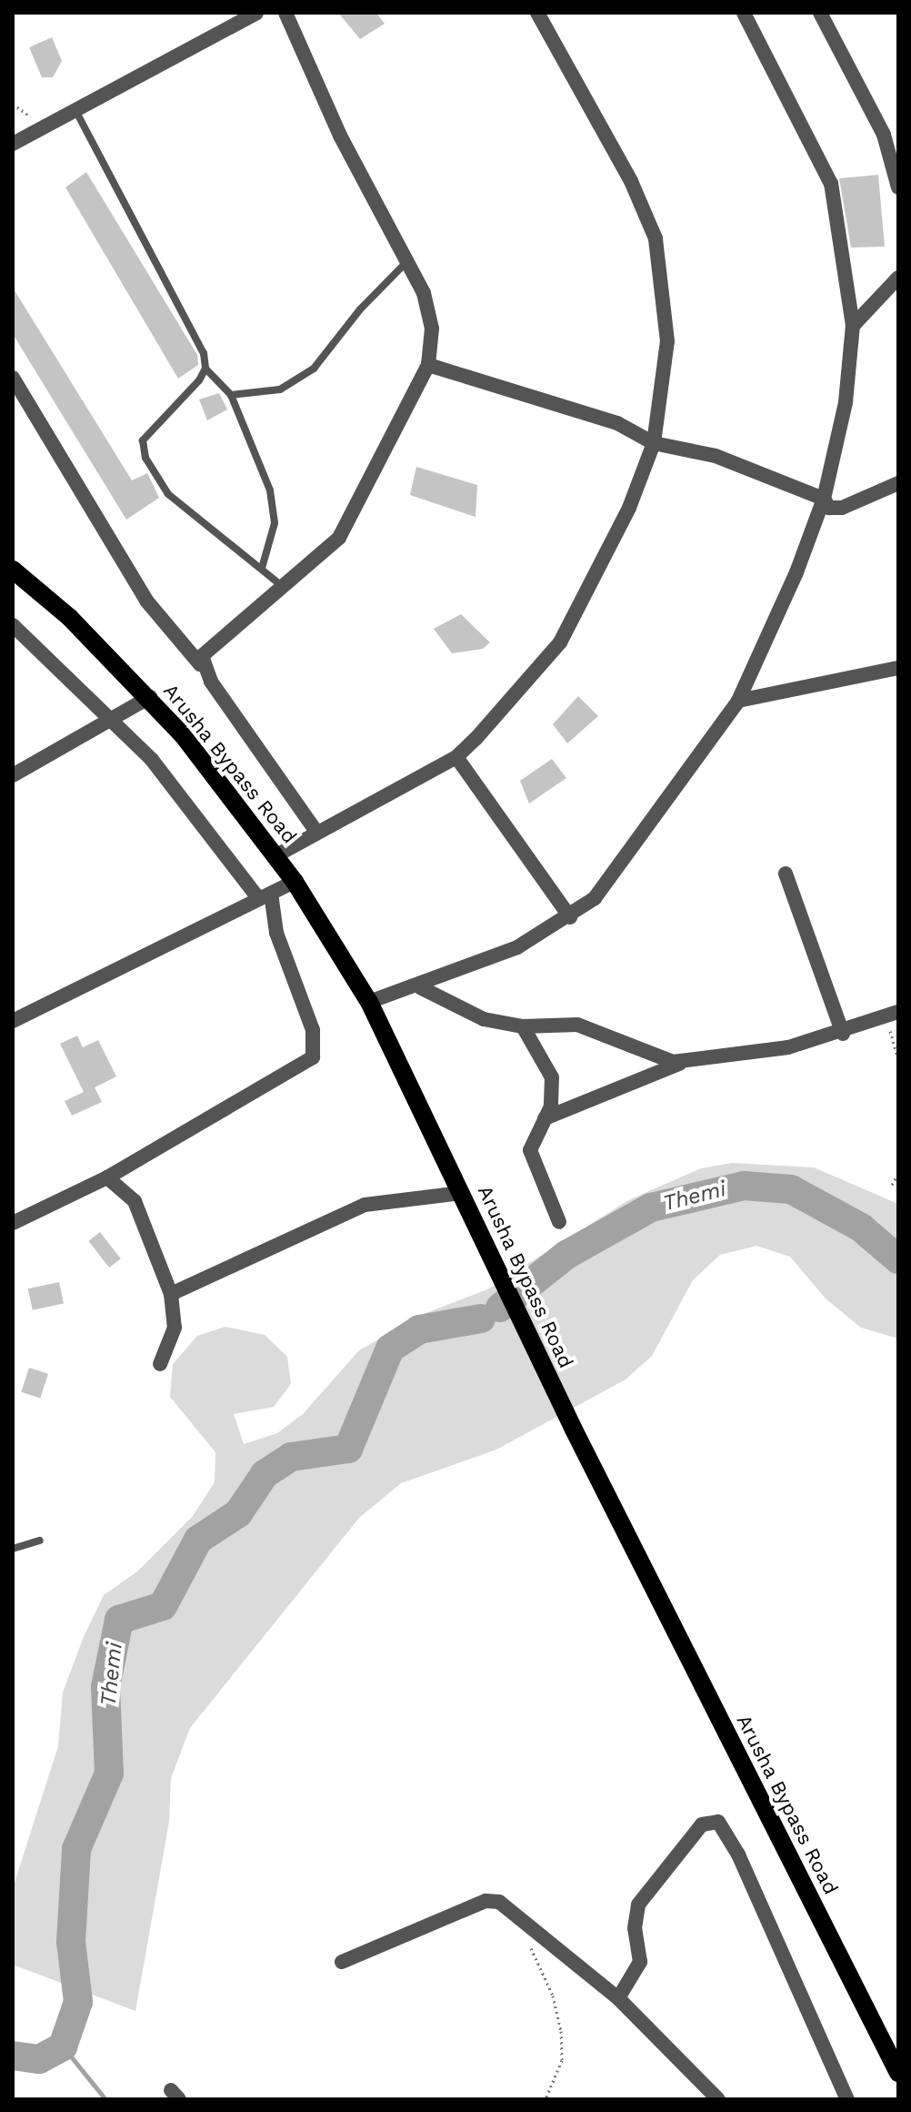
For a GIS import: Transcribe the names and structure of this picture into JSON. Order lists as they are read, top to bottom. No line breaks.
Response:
{"streets":{"main road":["Arusha Bypass Road"]},"water":["Themi"]}
